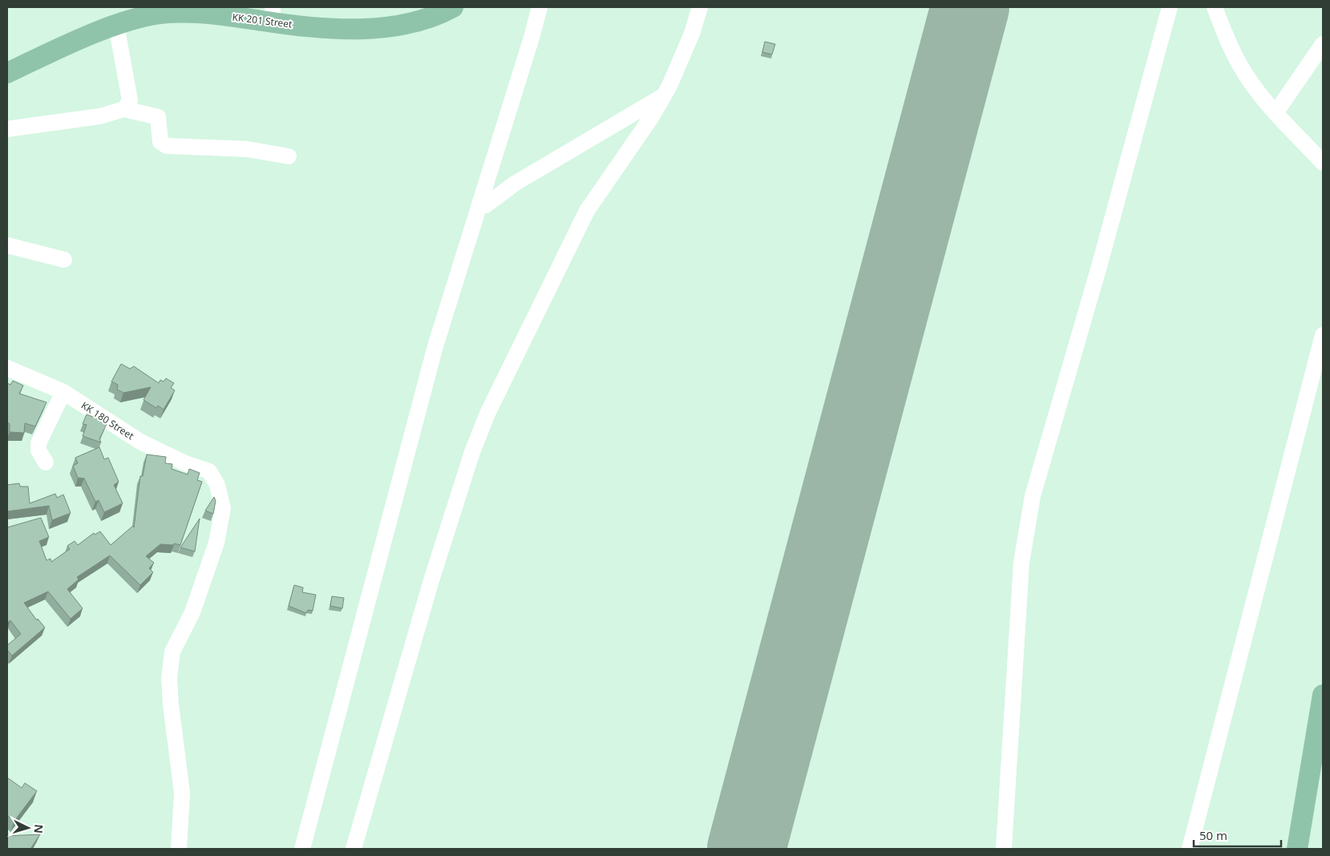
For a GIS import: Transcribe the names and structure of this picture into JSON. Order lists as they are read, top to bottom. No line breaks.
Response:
{"streets":{"main road":["KK 201 Street"],"street":["KK 180 Street"]},"scale_bar":"50 m","north":"right"}
